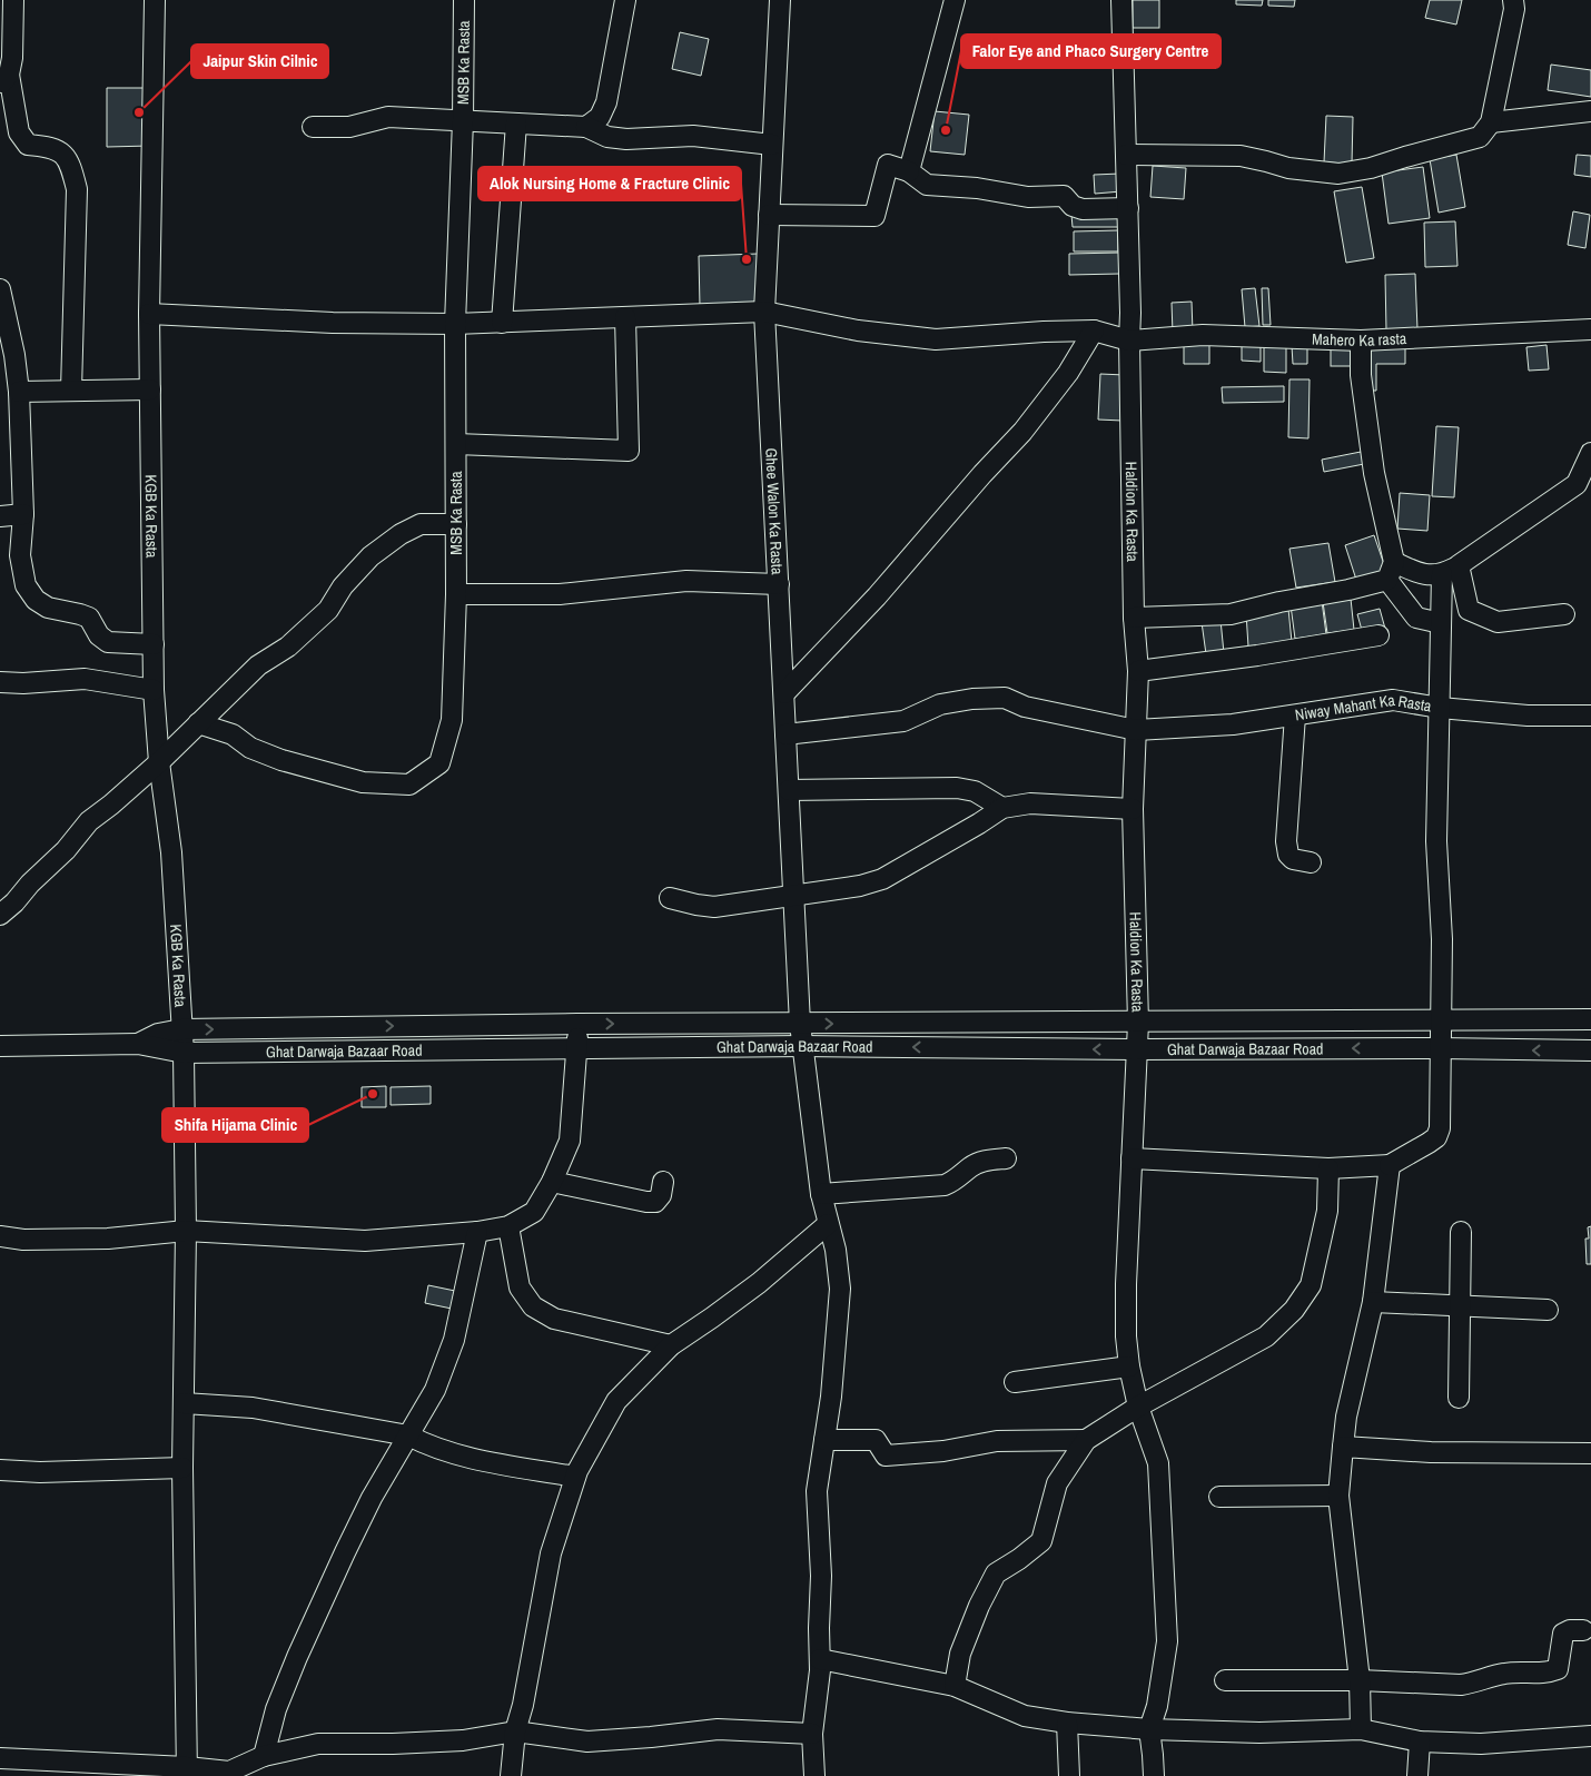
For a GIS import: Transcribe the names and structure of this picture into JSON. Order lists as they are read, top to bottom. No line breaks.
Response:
{"streets":{"street":["MSB Ka Rasta","Mahero Ka rasta","Haldion Ka Rasta","Ghee Walon Ka Rasta","KGB Ka Rasta","Niway Mahant Ka Rasta","Ghat Darwaja Bazaar Road"]},"crossings":[["MSB Ka Rasta","Mahero Ka rasta"],["Mahero Ka rasta","Haldion Ka Rasta"],["Mahero Ka rasta","Ghee Walon Ka Rasta"],["Mahero Ka rasta","KGB Ka Rasta"],["Haldion Ka Rasta","Niway Mahant Ka Rasta"],["Haldion Ka Rasta","Ghat Darwaja Bazaar Road"],["Ghee Walon Ka Rasta","Niway Mahant Ka Rasta"],["Ghee Walon Ka Rasta","Ghat Darwaja Bazaar Road"],["KGB Ka Rasta","Ghat Darwaja Bazaar Road"]],"places":["Jaipur Skin Cilnic","Falor Eye and Phaco Surgery Centre","Alok Nursing Home & Fracture Clinic","Shifa Hijama Clinic"]}
